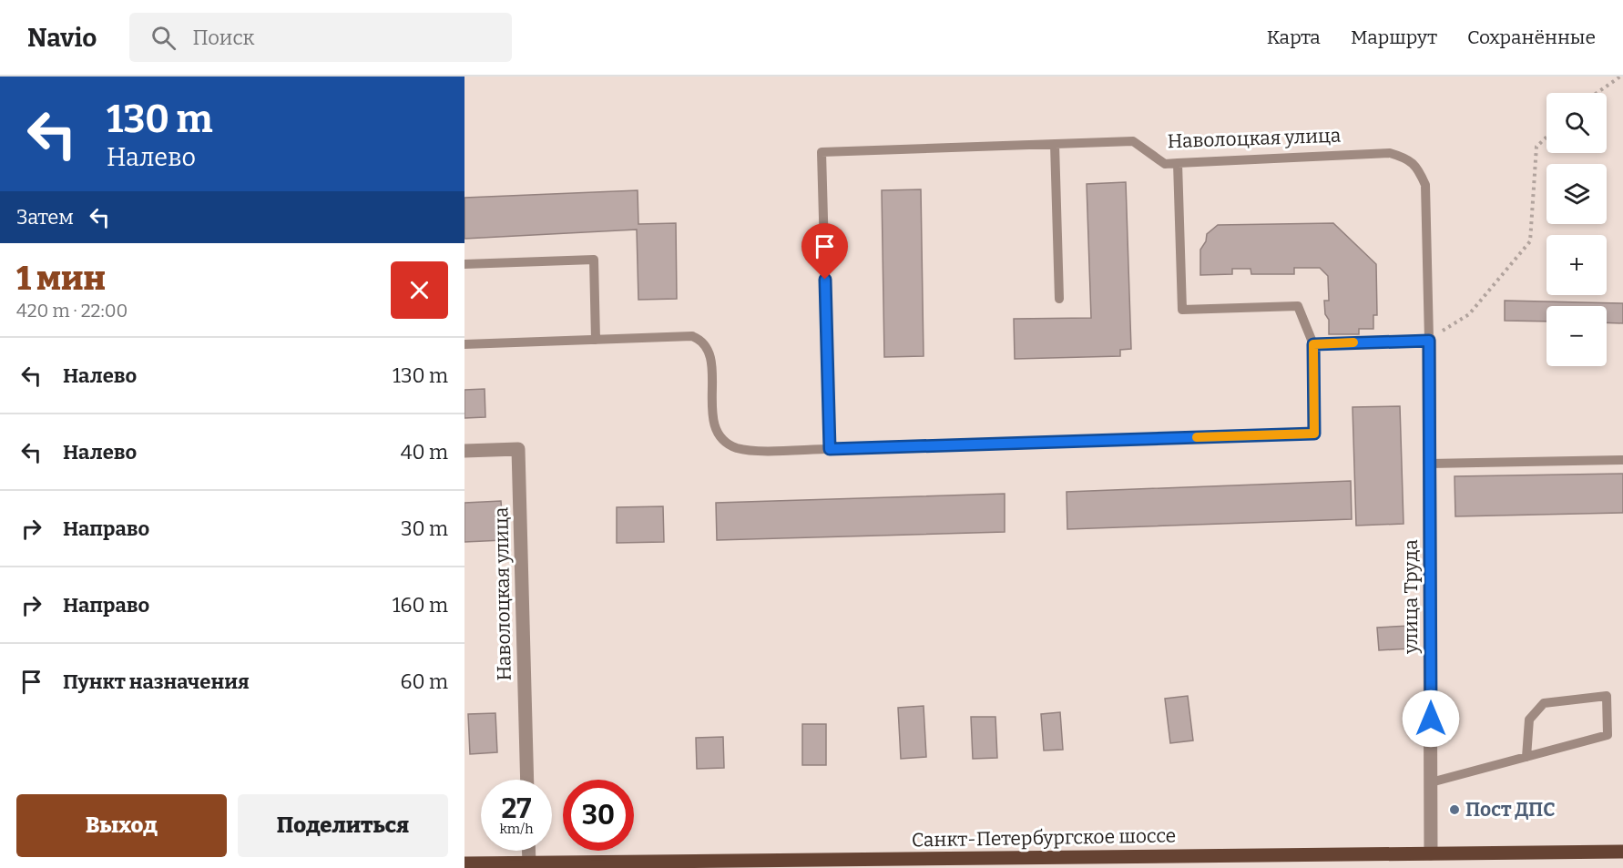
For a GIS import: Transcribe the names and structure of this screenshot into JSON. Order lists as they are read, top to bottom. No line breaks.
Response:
{"streets":{"main road":["Санкт-Петербургское шоссе"],"street":["Наволоцкая улица","улица Труда"]},"crossings":[["Наволоцкая улица","улица Труда"],["улица Труда","Санкт-Петербургское шоссе"]],"places":["Пост ДПС"],"page":{"header":"Navio","search":"Поиск","nav":["Карта","Маршрут","Сохранённые"],"turn":["130 m","Налево"],"map_buttons":["+","−"],"then":"Затем","heading":["1 мин","420 m · 22:00"],"list":[{"name":"Налево","value":"130 m"},{"name":"Налево","value":"40 m"},{"name":"Направо","value":"30 m"},{"name":"Направо","value":"160 m"},{"name":"Пункт назначения","value":"60 m"}],"speed":"27 km/h","limit":"30","buttons":["Выход","Поделиться"]}}
